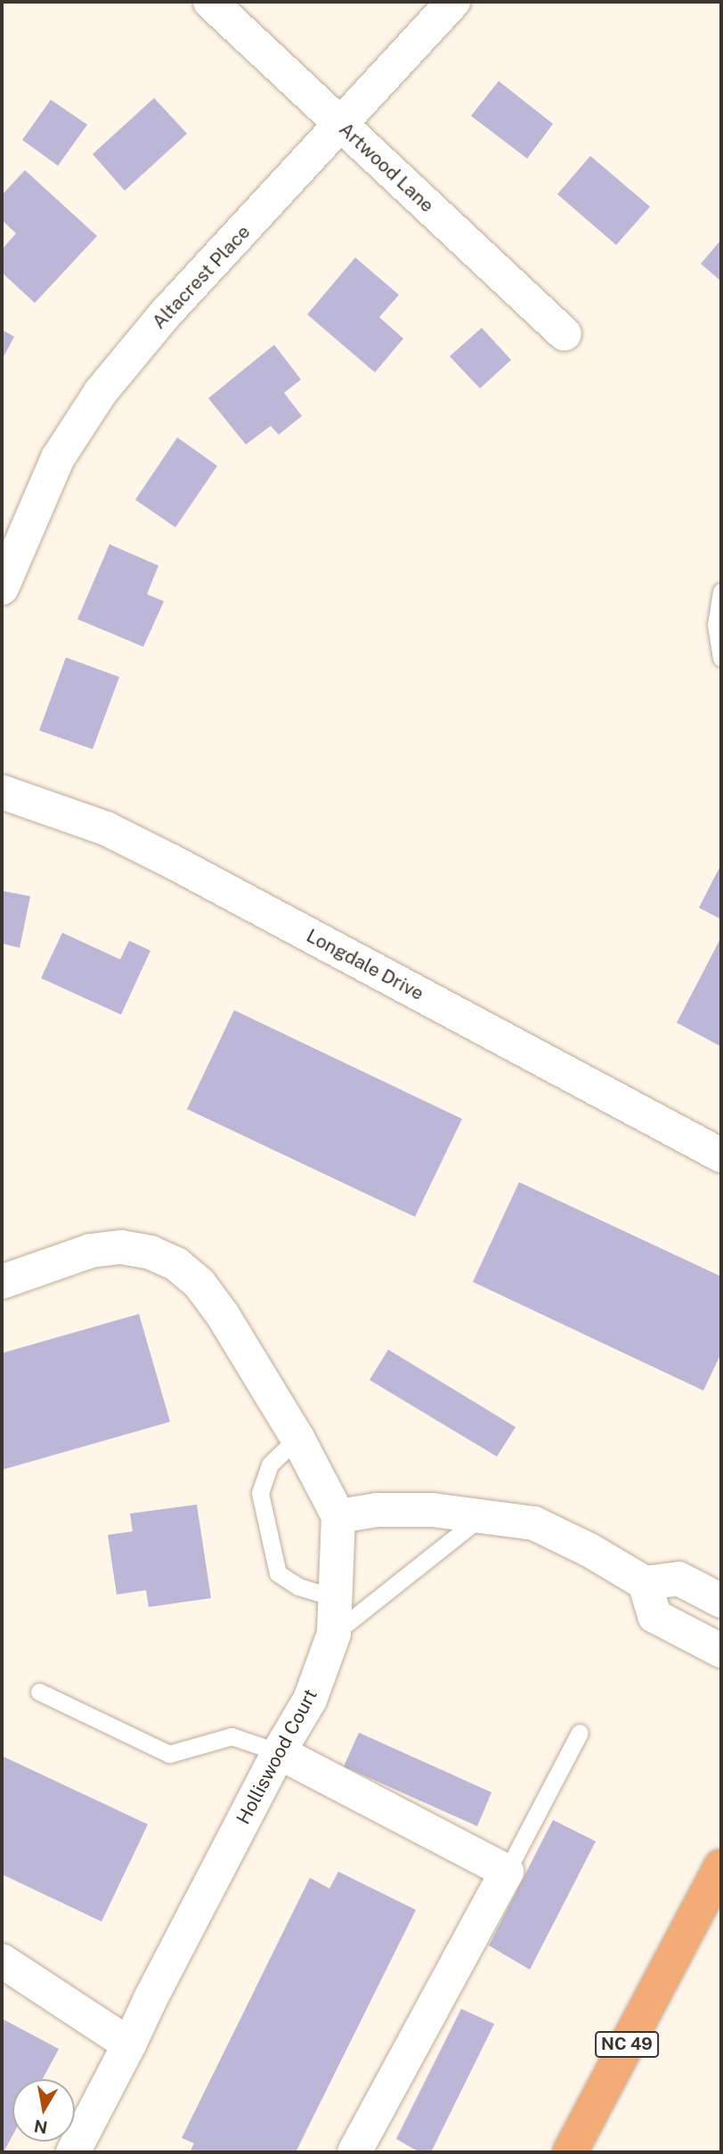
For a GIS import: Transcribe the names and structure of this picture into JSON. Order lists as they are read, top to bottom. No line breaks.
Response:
{"streets":{"main road":["NC 49"],"street":["Artwood Lane","Altacrest Place","Longdale Drive","Holliswood Court"]},"crossings":[["Artwood Lane","Altacrest Place"]],"north":"bottom"}
